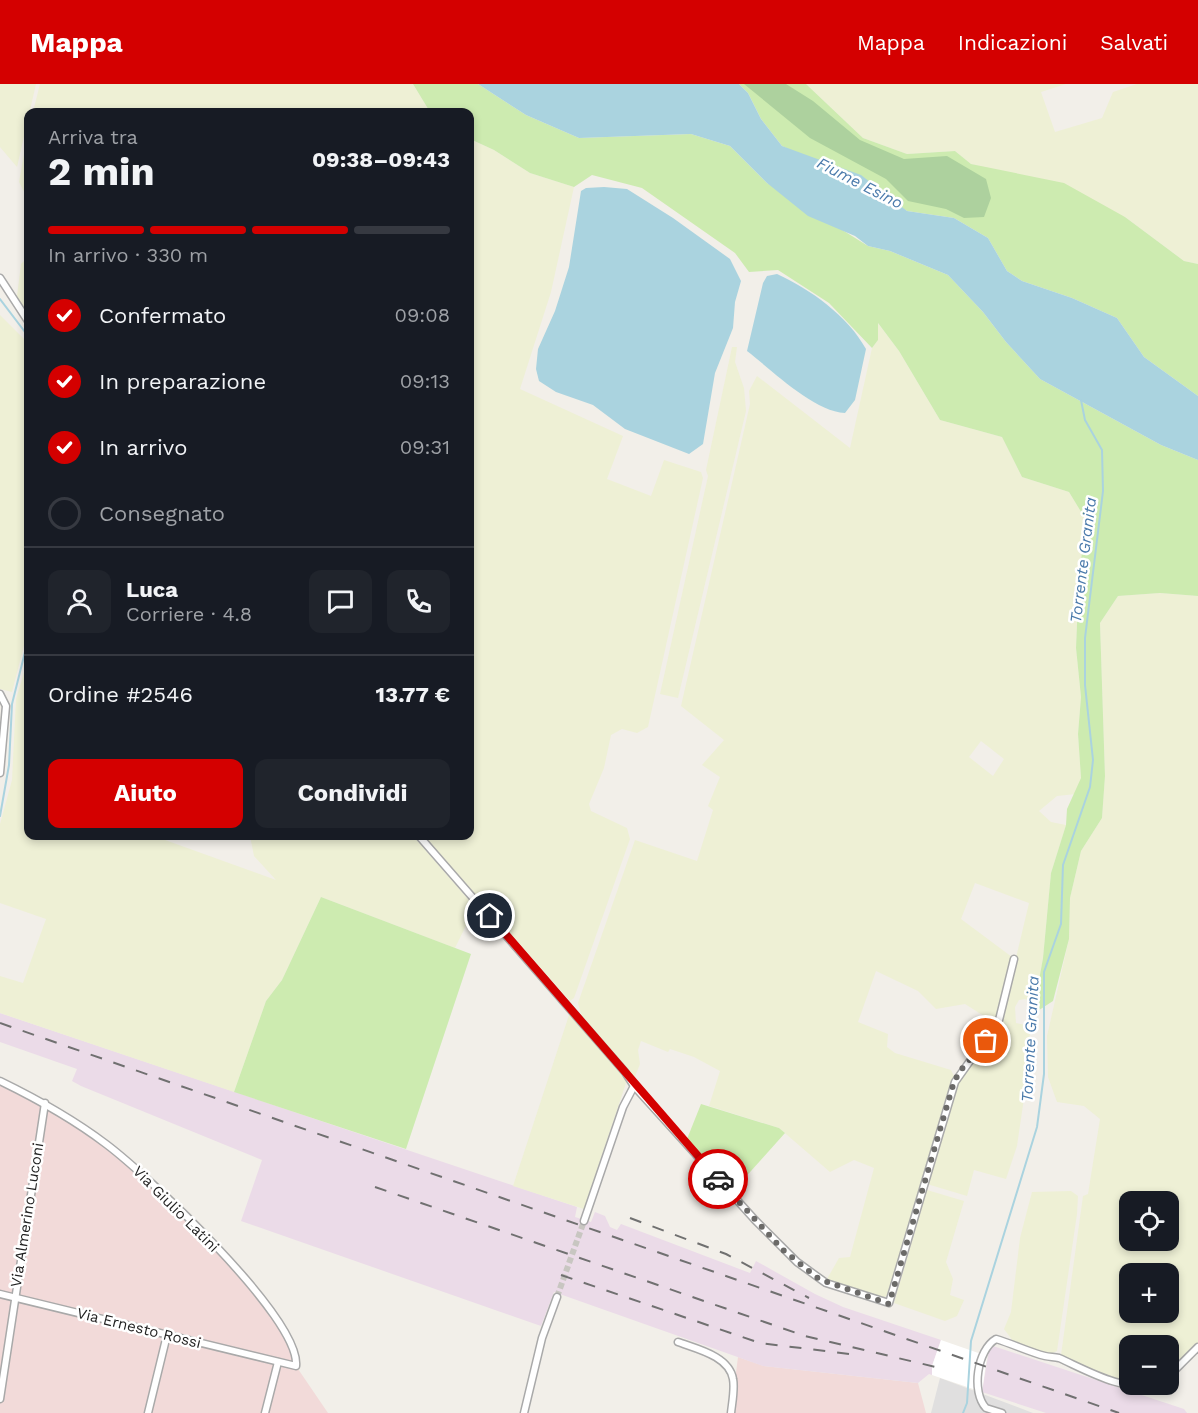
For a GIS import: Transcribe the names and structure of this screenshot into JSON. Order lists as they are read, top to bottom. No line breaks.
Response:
{"streets":{"street":["Via Giulio Latini","Via Almerino Luconi","Via Ernesto Rossi"]},"crossings":[["Via Giulio Latini","Via Almerino Luconi"],["Via Giulio Latini","Via Ernesto Rossi"],["Via Almerino Luconi","Via Ernesto Rossi"]],"water":["Fiume Esino","Torrente Granita"],"page":{"header":"Mappa","nav":["Mappa","Indicazioni","Salvati"],"heading":["2 min","Arriva tra","09:38–09:43"],"panel":["Luca","Corriere · 4.8","Ordine #2546","13.77 €"],"bar":"In arrivo · 330 m","list":[["Confermato","09:08"],["In preparazione","09:13"],["In arrivo","09:31"],"Consegnato"],"buttons":["Aiuto","Condividi"],"map_buttons":["+","−"]}}
